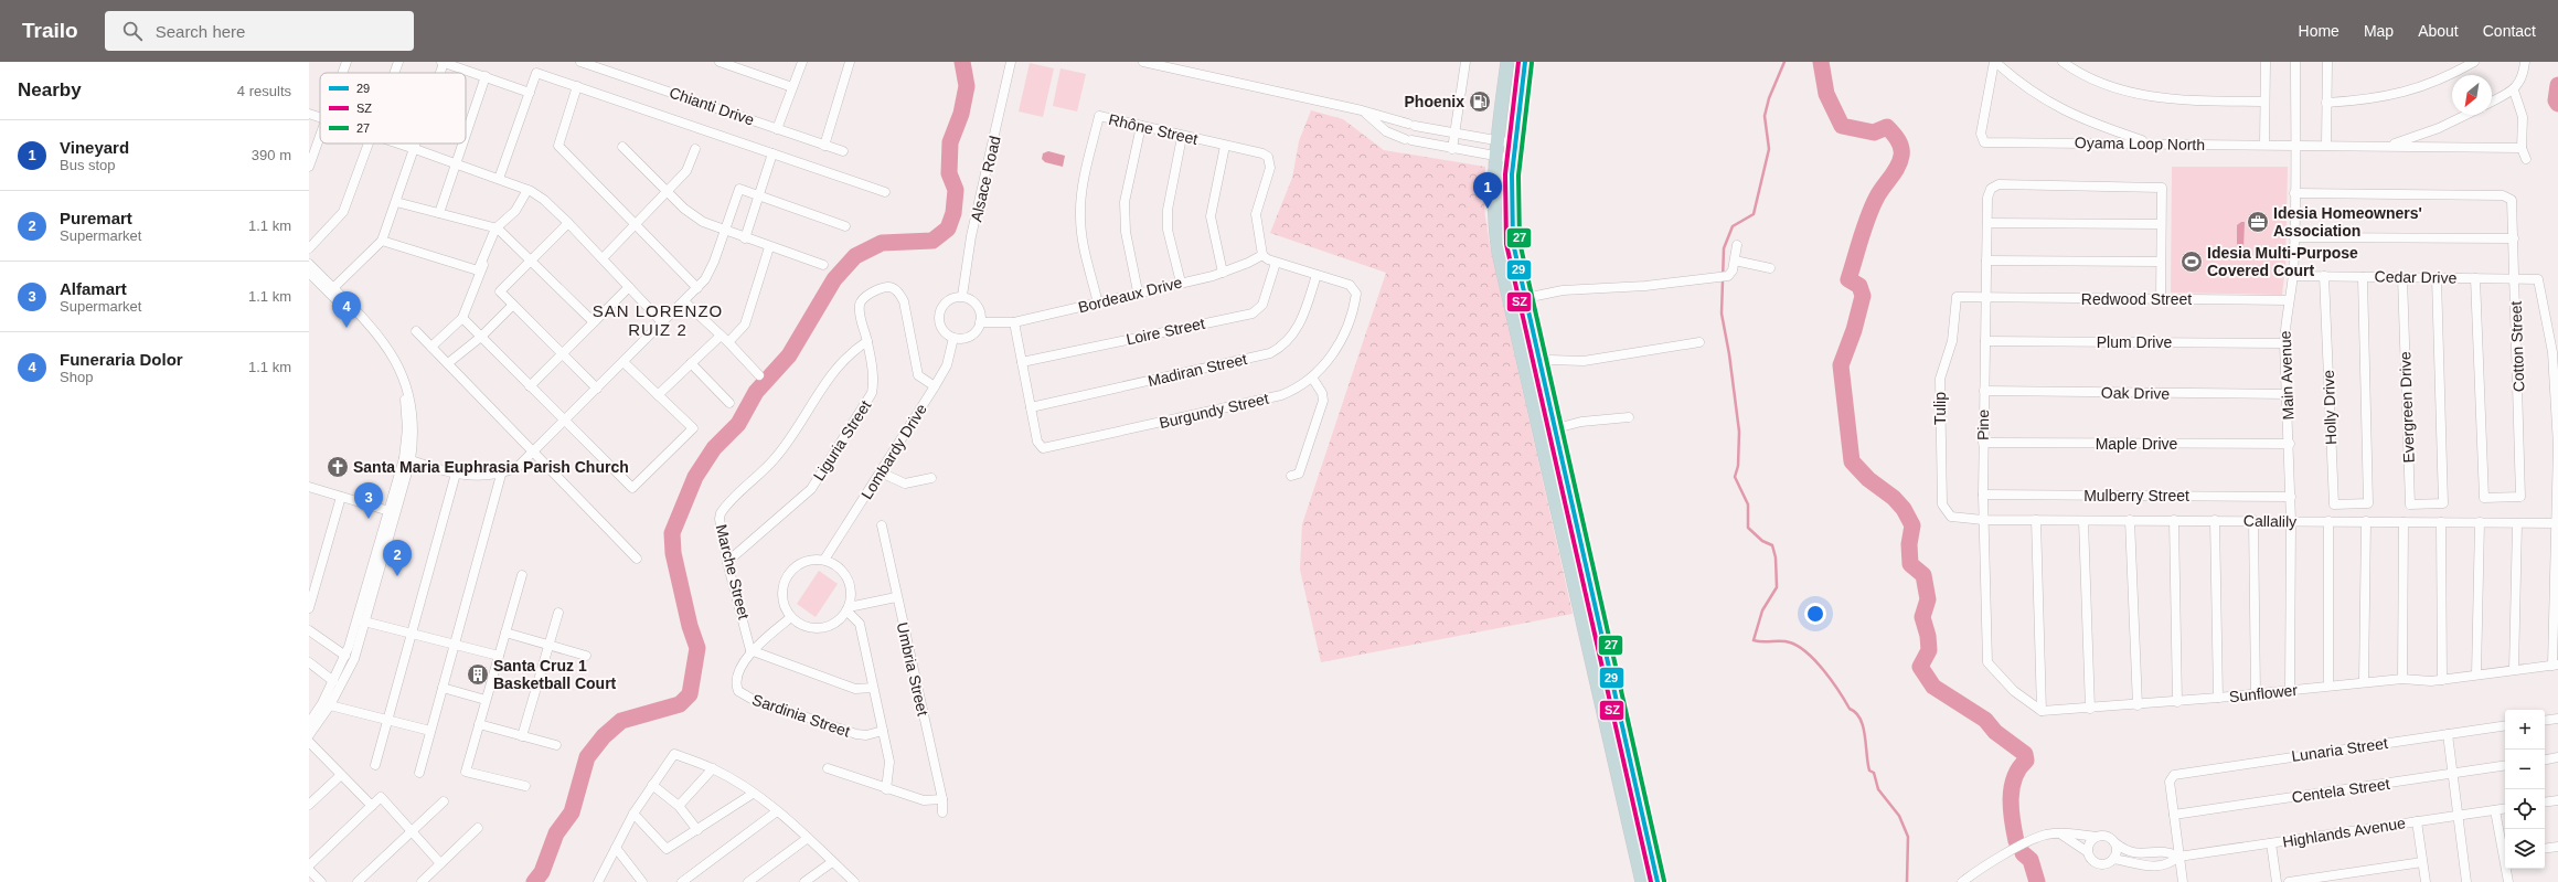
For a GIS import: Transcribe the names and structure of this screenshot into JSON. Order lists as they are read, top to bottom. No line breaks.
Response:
{"streets":{"street":["Chianti Drive","Rhône Street","Oyama Loop North","Alsace Road","Cedar Drive","Bordeaux Drive","Redwood Street","Loire Street","Plum Drive","Cotton Street","Madiran Street","Main Avenue","Oak Drive","Holly Drive","Evergreen Drive","Tulip","Burgundy Street","Pine","Liguria Street","Maple Drive","Lombardy Drive","Mulberry Street","Callalily","Marche Street","Umbria Street","Sunflower","Sardinia Street","Lunaria Street","Centela Street","Highlands Avenue"]},"crossings":[["Rhône Street","Bordeaux Drive"],["Rhône Street","Burgundy Street"],["Oyama Loop North","Main Avenue"],["Alsace Road","Bordeaux Drive"],["Alsace Road","Lombardy Drive"],["Cedar Drive","Cotton Street"],["Cedar Drive","Main Avenue"],["Cedar Drive","Holly Drive"],["Cedar Drive","Evergreen Drive"],["Cedar Drive","Callalily"],["Bordeaux Drive","Burgundy Street"],["Bordeaux Drive","Lombardy Drive"],["Redwood Street","Main Avenue"],["Redwood Street","Tulip"],["Redwood Street","Pine"],["Loire Street","Burgundy Street"],["Plum Drive","Main Avenue"],["Plum Drive","Pine"],["Cotton Street","Main Avenue"],["Madiran Street","Burgundy Street"],["Main Avenue","Oak Drive"],["Main Avenue","Maple Drive"],["Main Avenue","Mulberry Street"],["Main Avenue","Callalily"],["Main Avenue","Sunflower"],["Oak Drive","Pine"],["Tulip","Pine"],["Tulip","Callalily"],["Pine","Maple Drive"],["Pine","Mulberry Street"],["Pine","Callalily"],["Pine","Sunflower"],["Liguria Street","Lombardy Drive"],["Liguria Street","Marche Street"],["Lombardy Drive","Sardinia Street"],["Marche Street","Sardinia Street"],["Lunaria Street","Centela Street"]],"districts":["SAN LORENZO RUIZ 2"],"places":{"fuel station":["Phoenix"],"office":["Idesia Homeowners' Association"],"sports":["Idesia Multi-Purpose Covered Court"],"church":["Santa Maria Euphrasia Parish Church"],"building":["Santa Cruz 1 Basketball Court"]},"lines":["transit line 29","transit line SZ","transit line 27"],"legend":["29","SZ","27"],"north":"bottom left","page":{"header":"Trailo","search":"Search here","nav":["Home","Map","About","Contact"],"heading":["Nearby","4 results"],"list":[{"mark":"1","name":"Vineyard","note":"Bus stop","value":"390 m"},{"mark":"2","name":"Puremart","note":"Supermarket","value":"1.1 km"},{"mark":"3","name":"Alfamart","note":"Supermarket","value":"1.1 km"},{"mark":"4","name":"Funeraria Dolor","note":"Shop","value":"1.1 km"}],"pins":["1","4","3","2"],"map_buttons":["+","−"]}}
